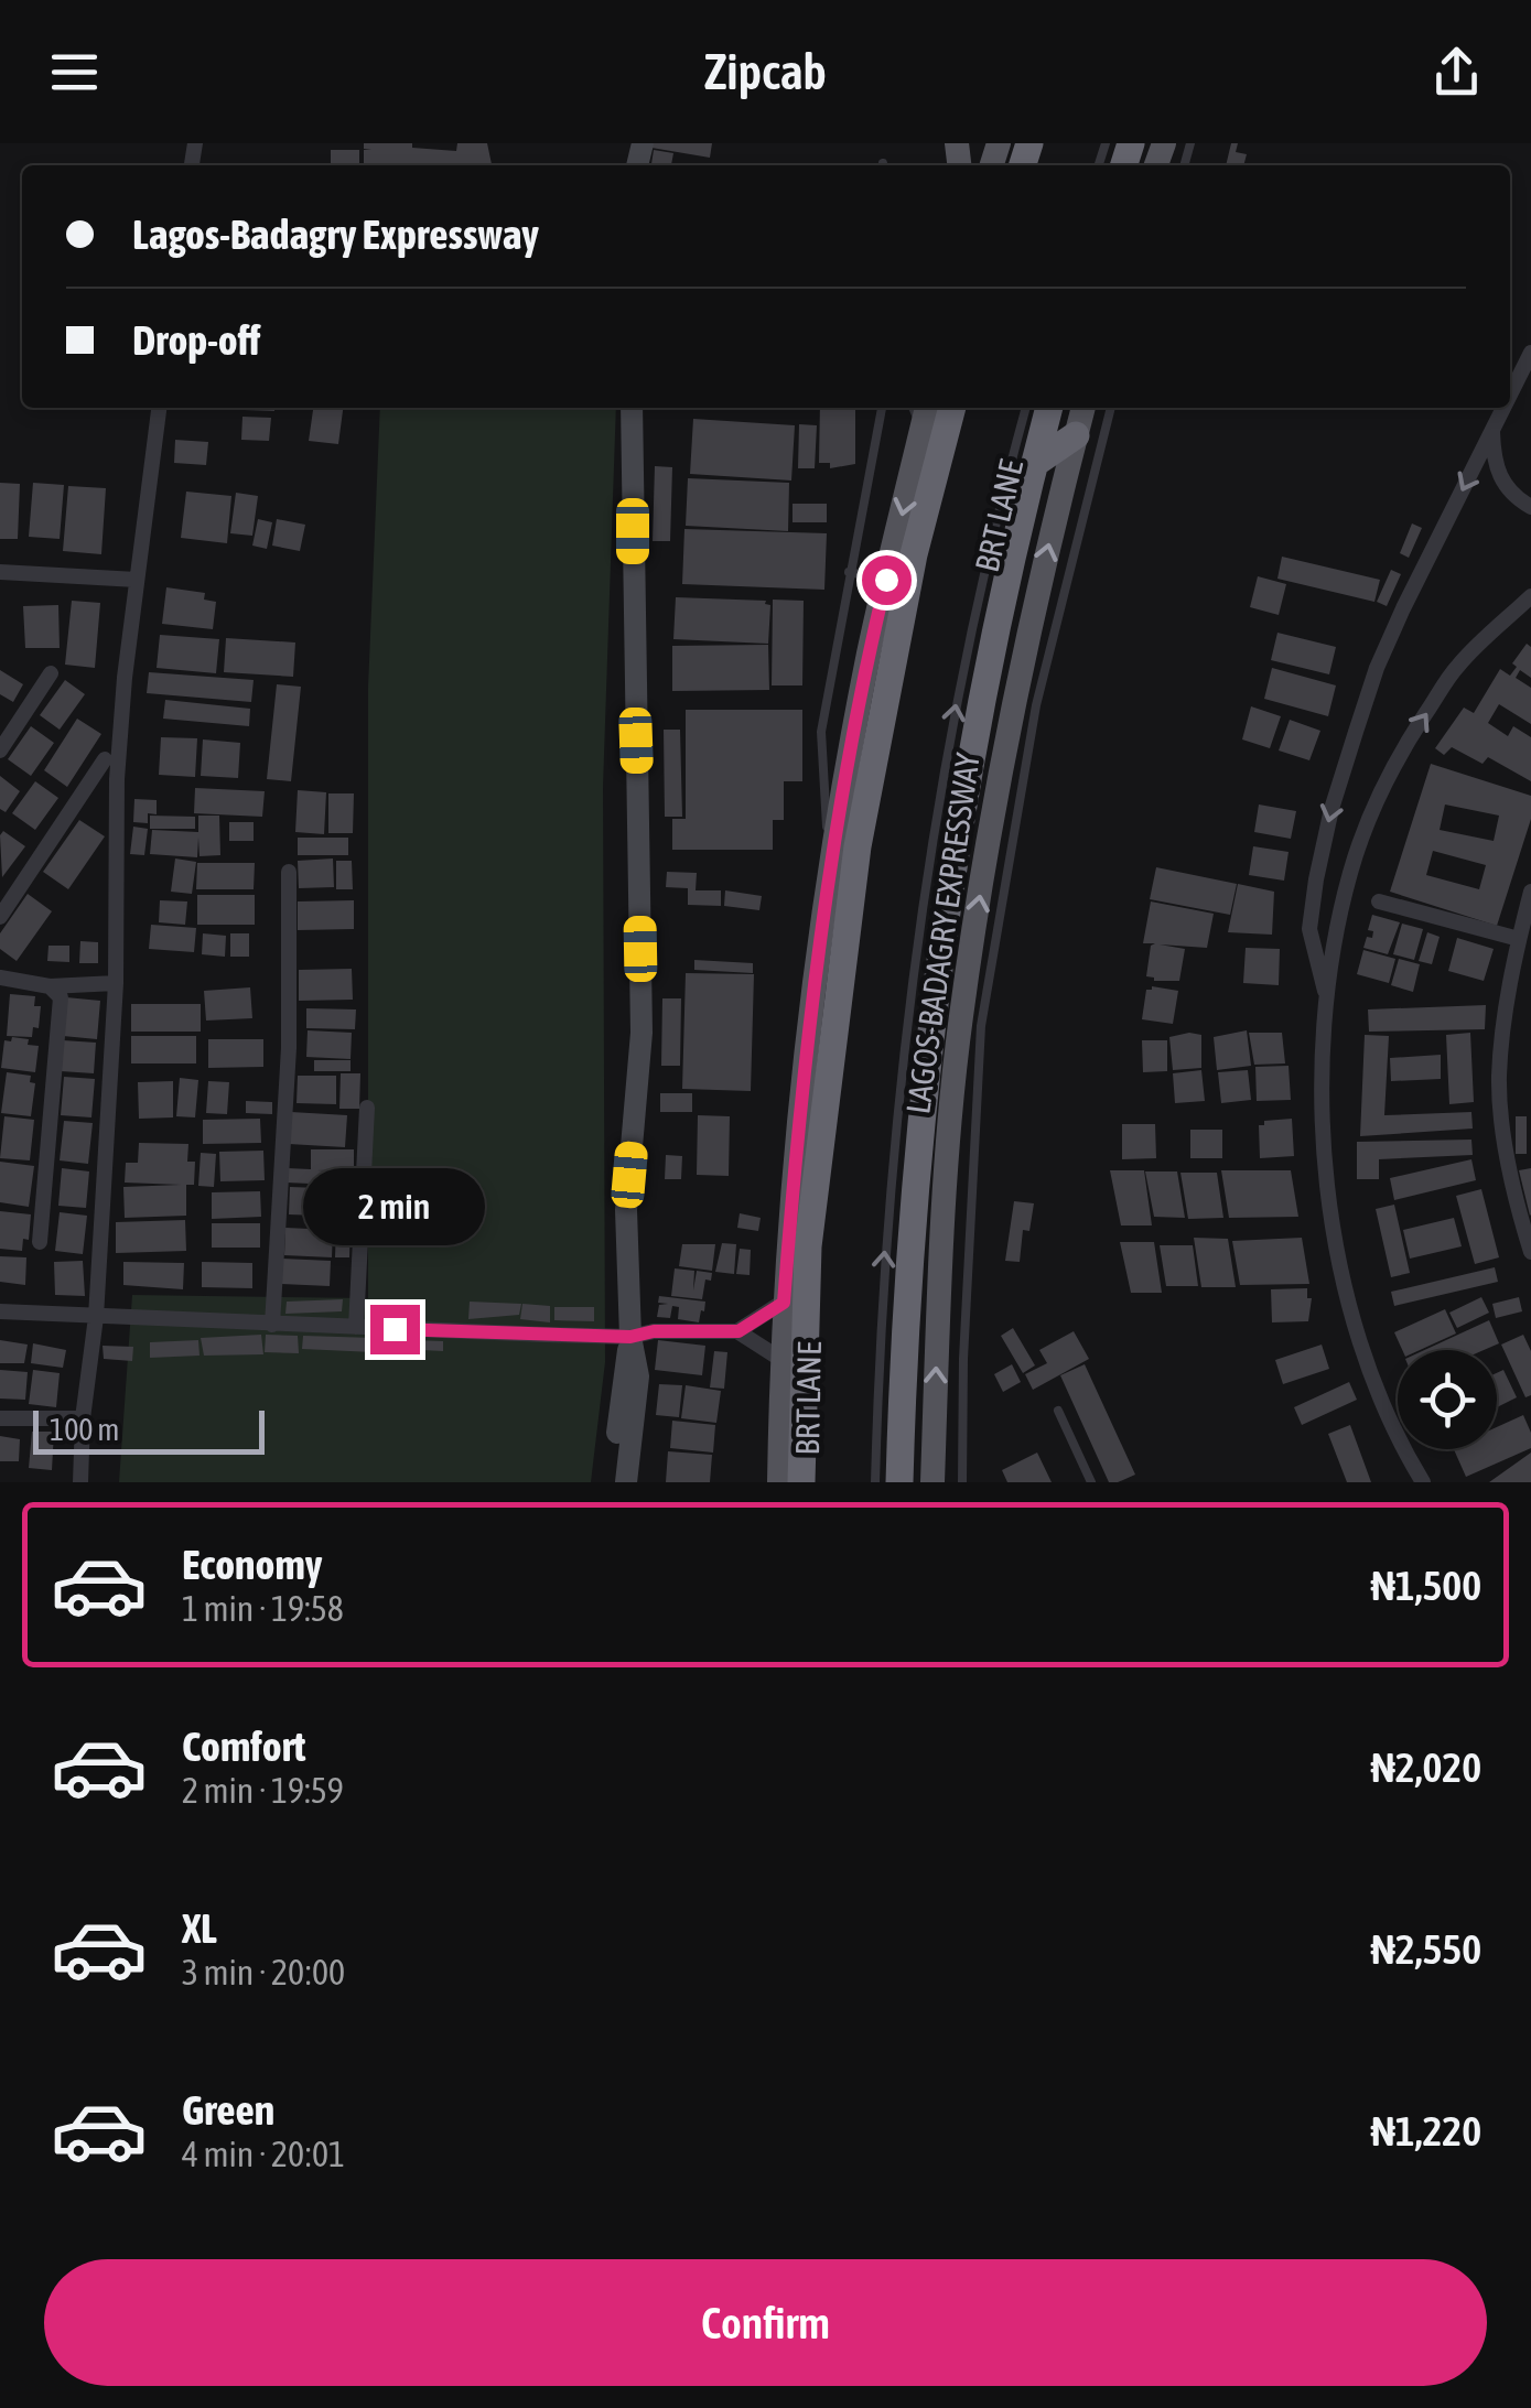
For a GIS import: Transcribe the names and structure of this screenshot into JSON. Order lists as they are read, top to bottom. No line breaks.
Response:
{"streets":{"highway":["LAGOS-BADAGRY EXPRESSWAY"],"lane":["BRT LANE"]},"one_way":["BRT LANE"],"scale_bar":"100 m","page":{"header":"Zipcab","banner":["Lagos-Badagry Expressway","Drop-off"],"bubble":"2 min","scale":"100 m","list":[{"name":"Economy","note":"1 min · 19:58","value":"₦1,500"},{"name":"Comfort","note":"2 min · 19:59","value":"₦2,020"},{"name":"XL","note":"3 min · 20:00","value":"₦2,550"},{"name":"Green","note":"4 min · 20:01","value":"₦1,220"}],"buttons":"Confirm"}}
